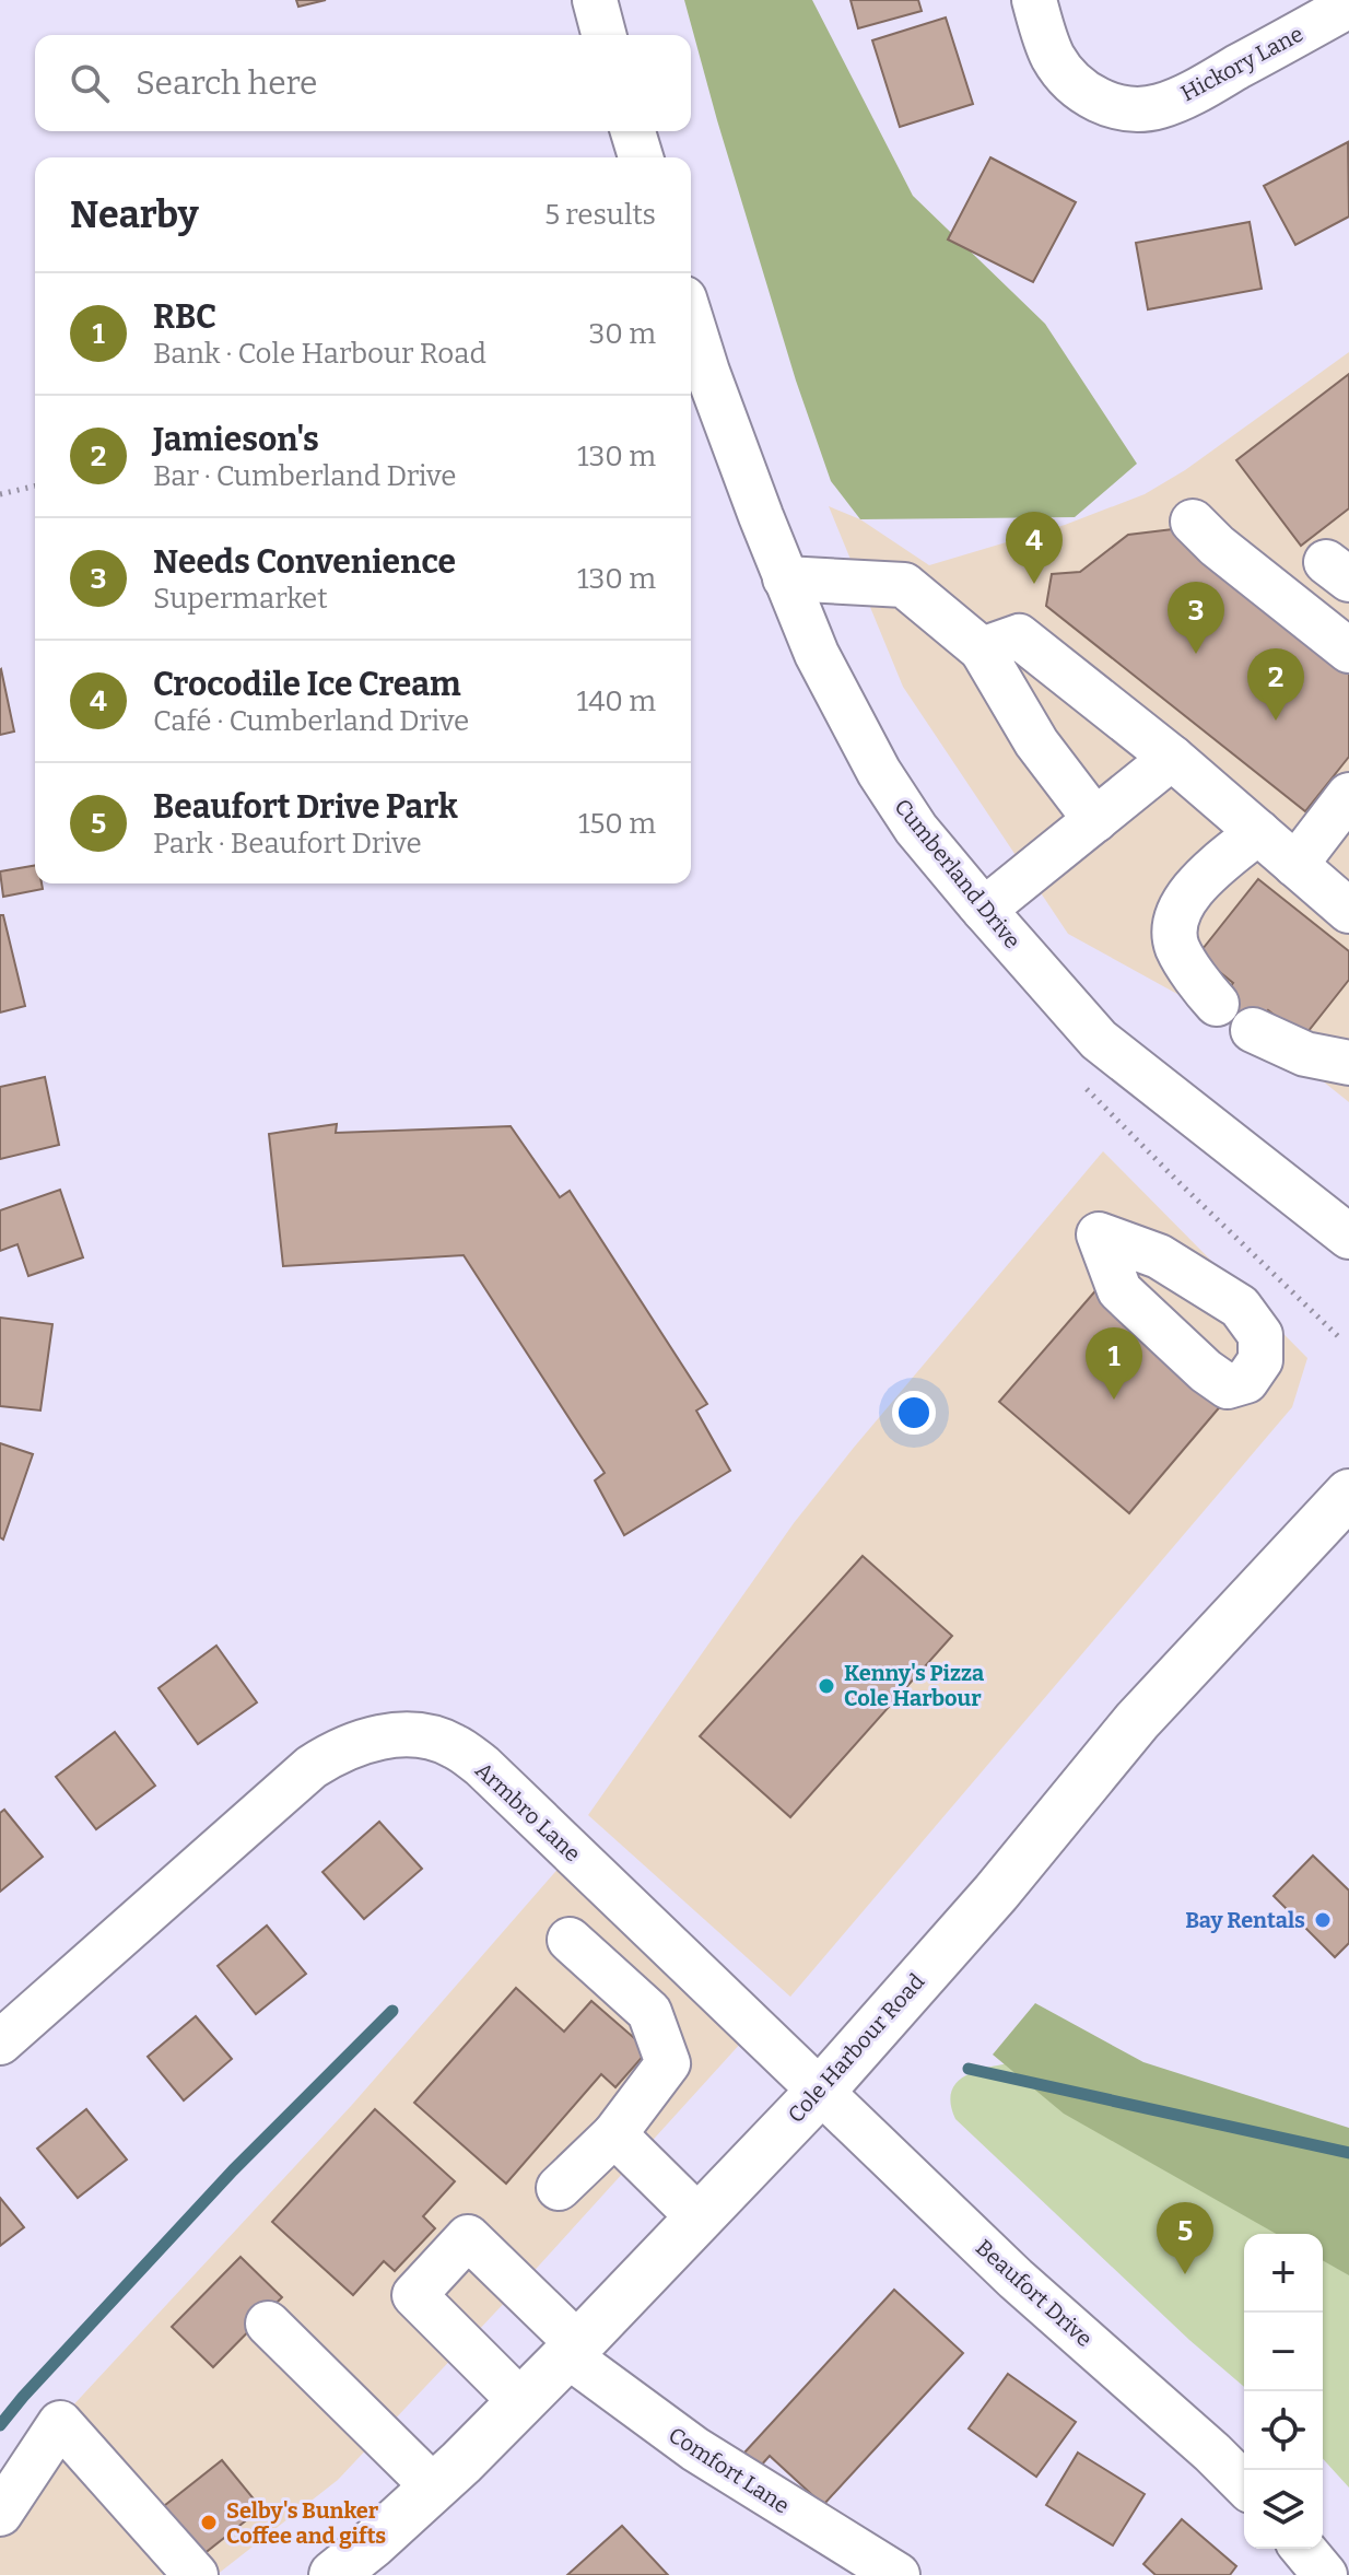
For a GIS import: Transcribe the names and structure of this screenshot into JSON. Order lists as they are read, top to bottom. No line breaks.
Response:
{"streets":{"main road":["Cole Harbour Road"],"street":["Hickory Lane","Cumberland Drive","Armbro Lane","Beaufort Drive","Comfort Lane"]},"crossings":[["Armbro Lane","Cole Harbour Road"],["Armbro Lane","Beaufort Drive"],["Cole Harbour Road","Beaufort Drive"],["Cole Harbour Road","Comfort Lane"]],"places":["Kenny's Pizza Cole Harbour","Bay Rentals","Selby's Bunker Coffee and gifts"],"page":{"search":"Search here","heading":["Nearby","5 results"],"list":[{"mark":"1","name":"RBC","note":"Bank · Cole Harbour Road","value":"30 m"},{"mark":"2","name":"Jamieson's","note":"Bar · Cumberland Drive","value":"130 m"},{"mark":"3","name":"Needs Convenience","note":"Supermarket","value":"130 m"},{"mark":"4","name":"Crocodile Ice Cream","note":"Café · Cumberland Drive","value":"140 m"},{"mark":"5","name":"Beaufort Drive Park","note":"Park · Beaufort Drive","value":"150 m"}],"pins":["4","3","2","1","5"],"map_buttons":["+","−"]}}
